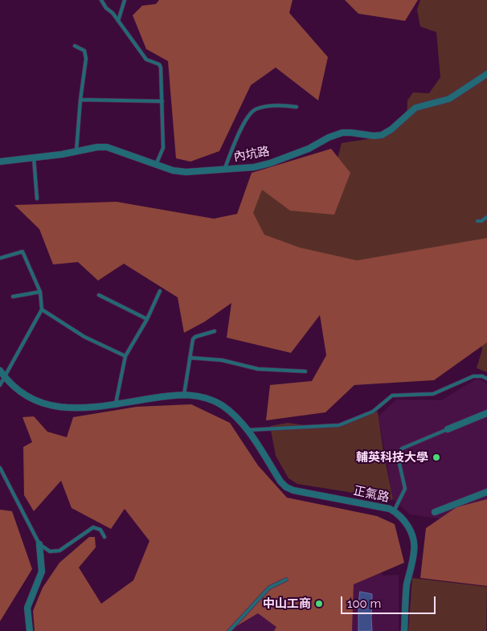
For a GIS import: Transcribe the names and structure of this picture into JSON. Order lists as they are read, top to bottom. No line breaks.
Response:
{"streets":{"street":["內坑路","正氣路"]},"places":["輔英科技大學","中山工商"],"scale_bar":"100 m"}
